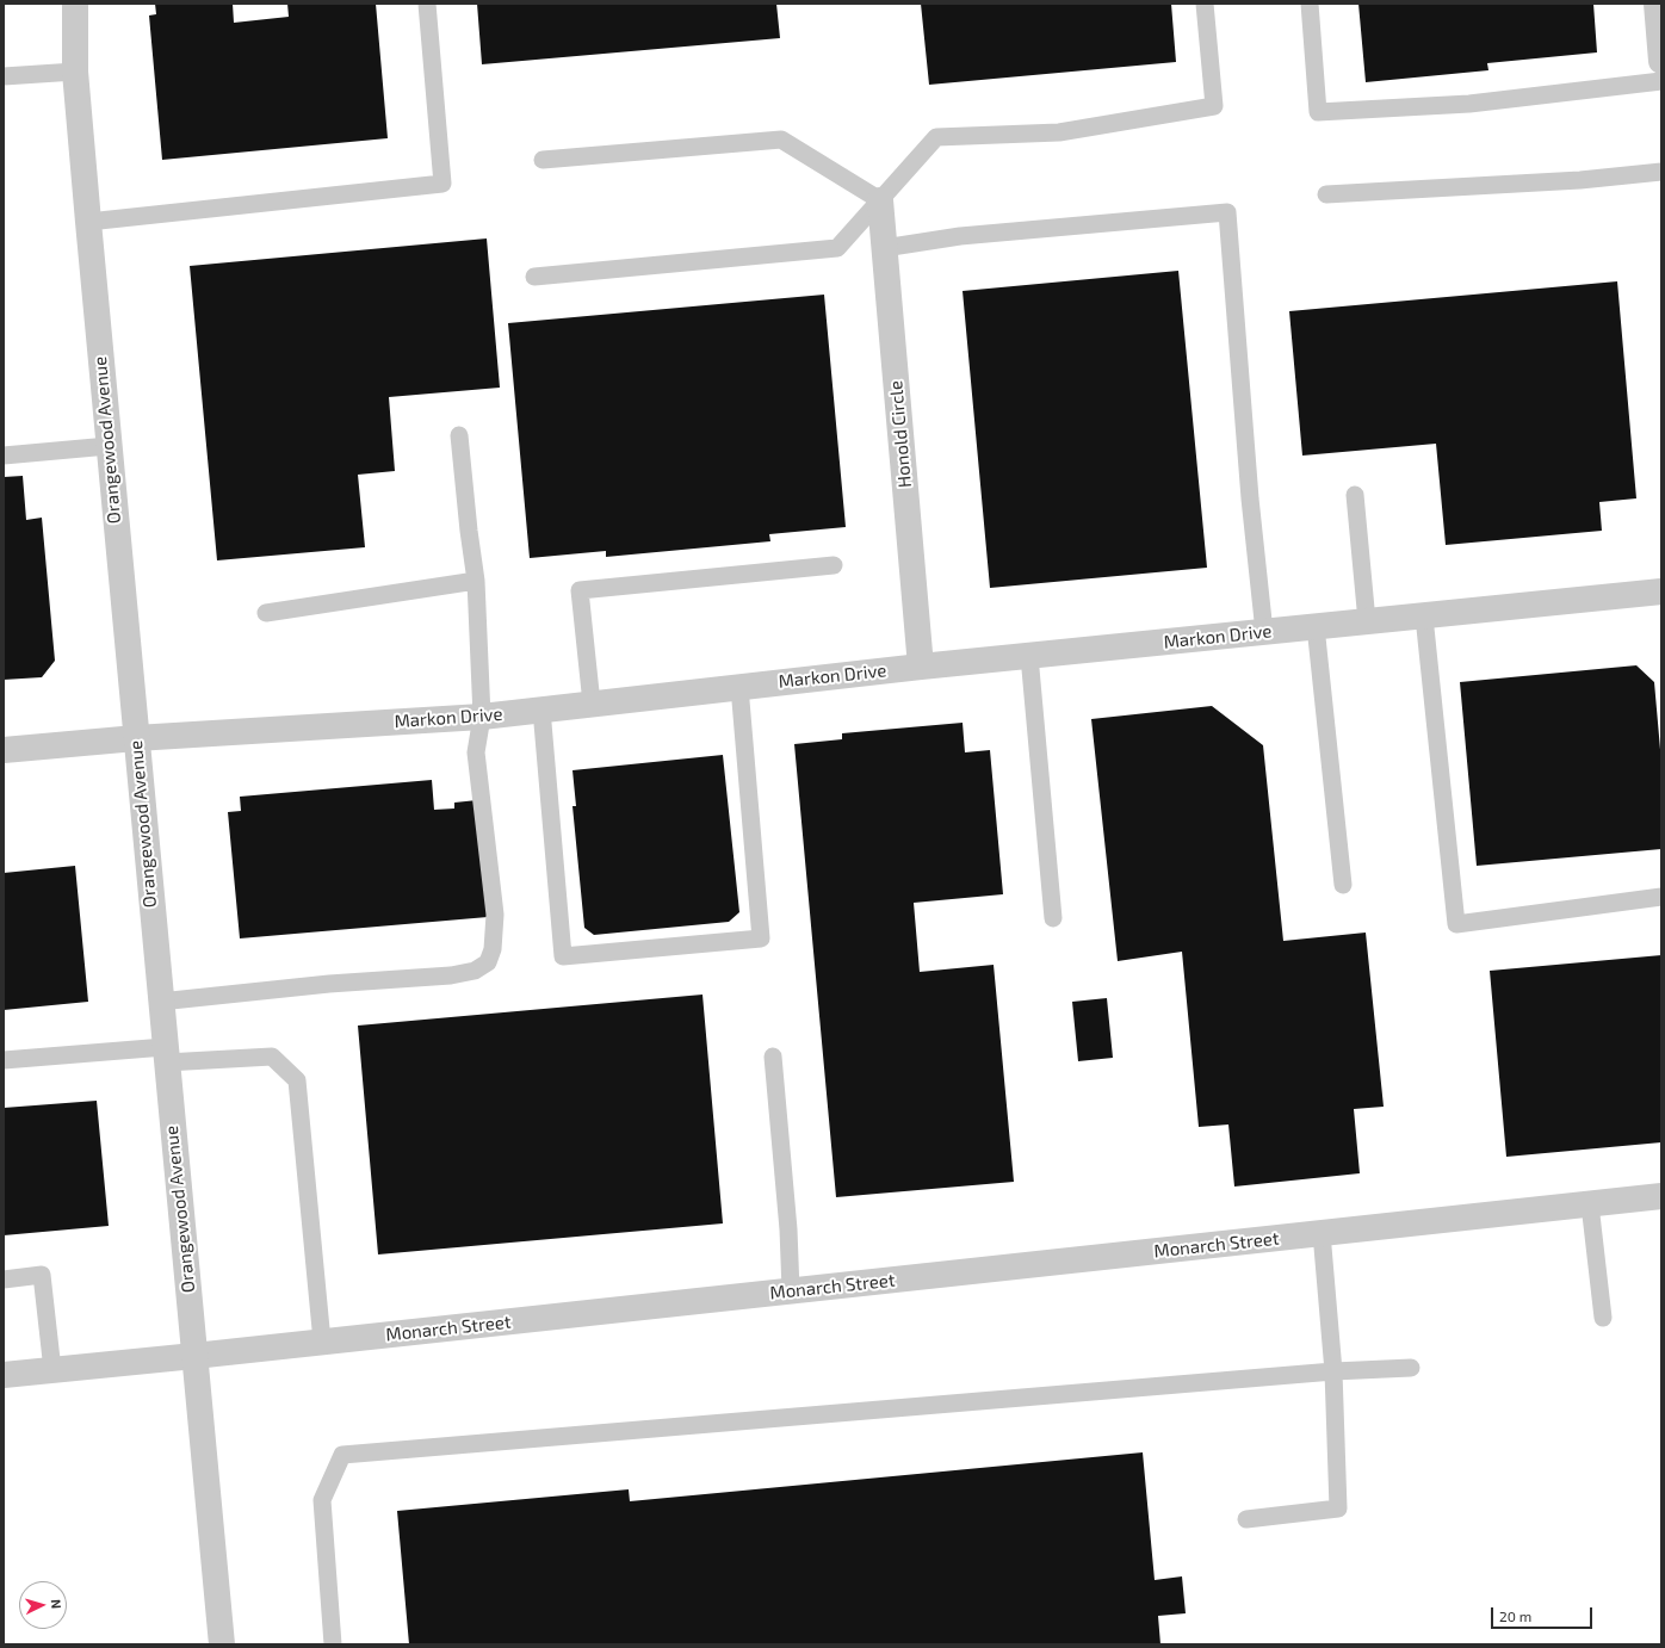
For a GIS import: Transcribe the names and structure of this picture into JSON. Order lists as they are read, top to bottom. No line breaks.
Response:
{"streets":{"street":["Honold Circle","Orangewood Avenue","Markon Drive","Monarch Street"]},"crossings":[["Honold Circle","Markon Drive"],["Orangewood Avenue","Markon Drive"],["Orangewood Avenue","Monarch Street"]],"scale_bar":"20 m","north":"right"}
